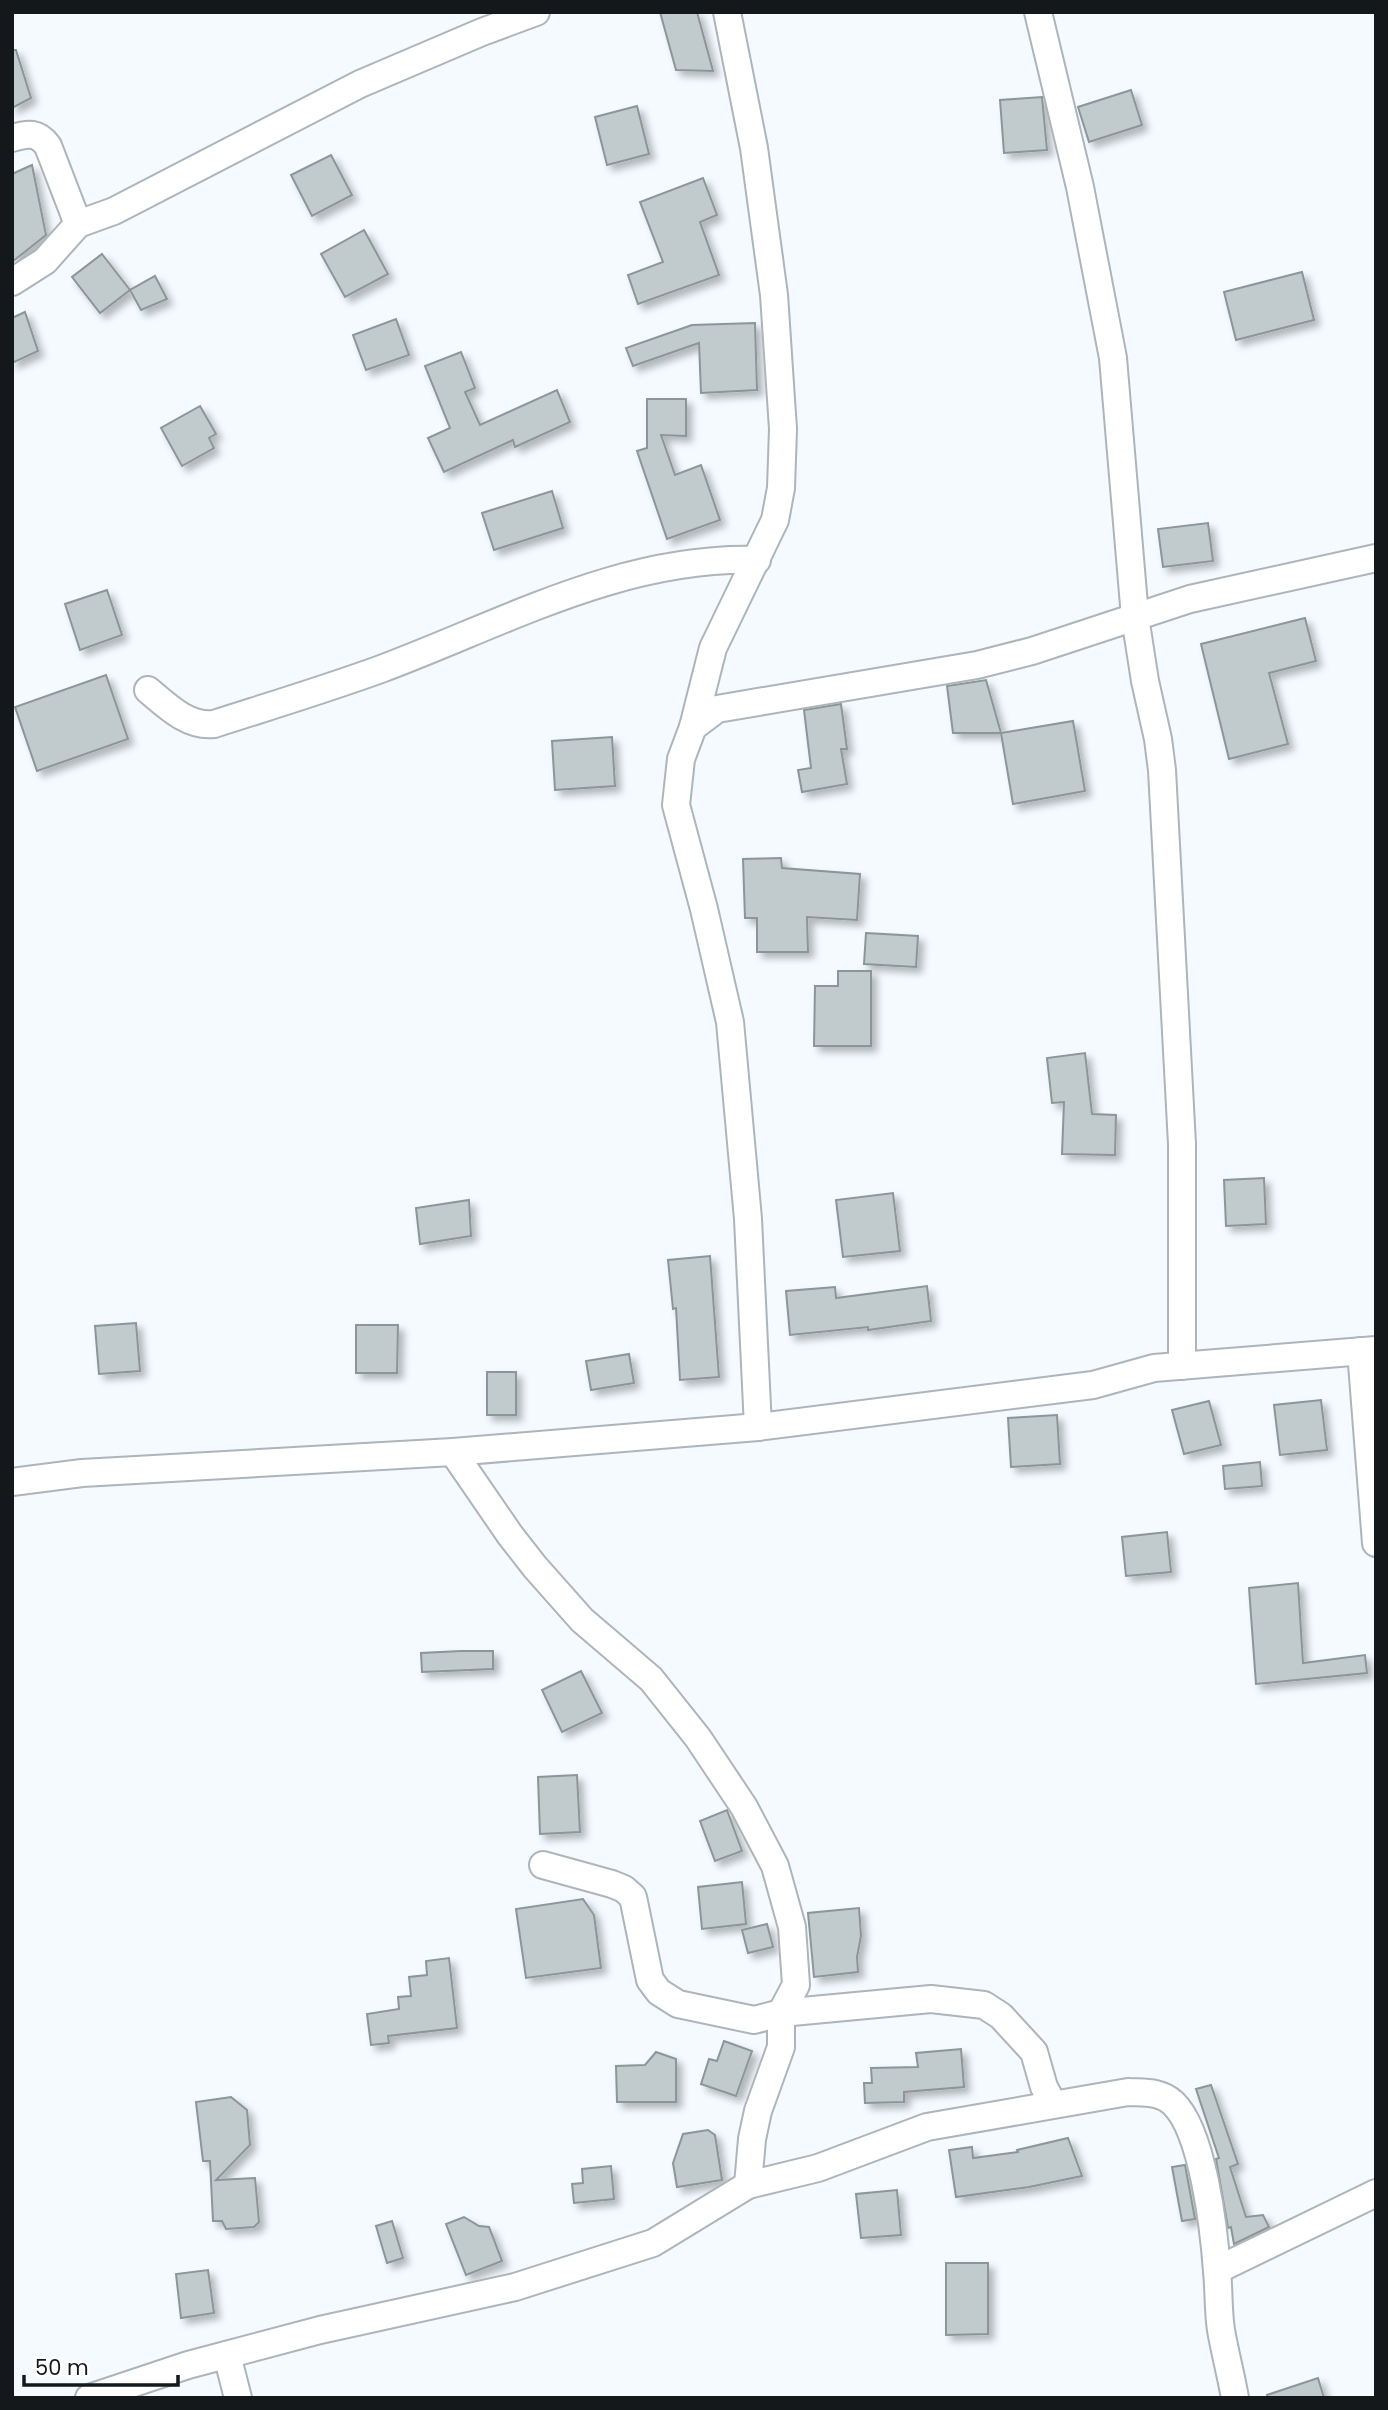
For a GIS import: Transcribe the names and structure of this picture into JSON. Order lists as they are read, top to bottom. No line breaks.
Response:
{"scale_bar":"50 m"}
